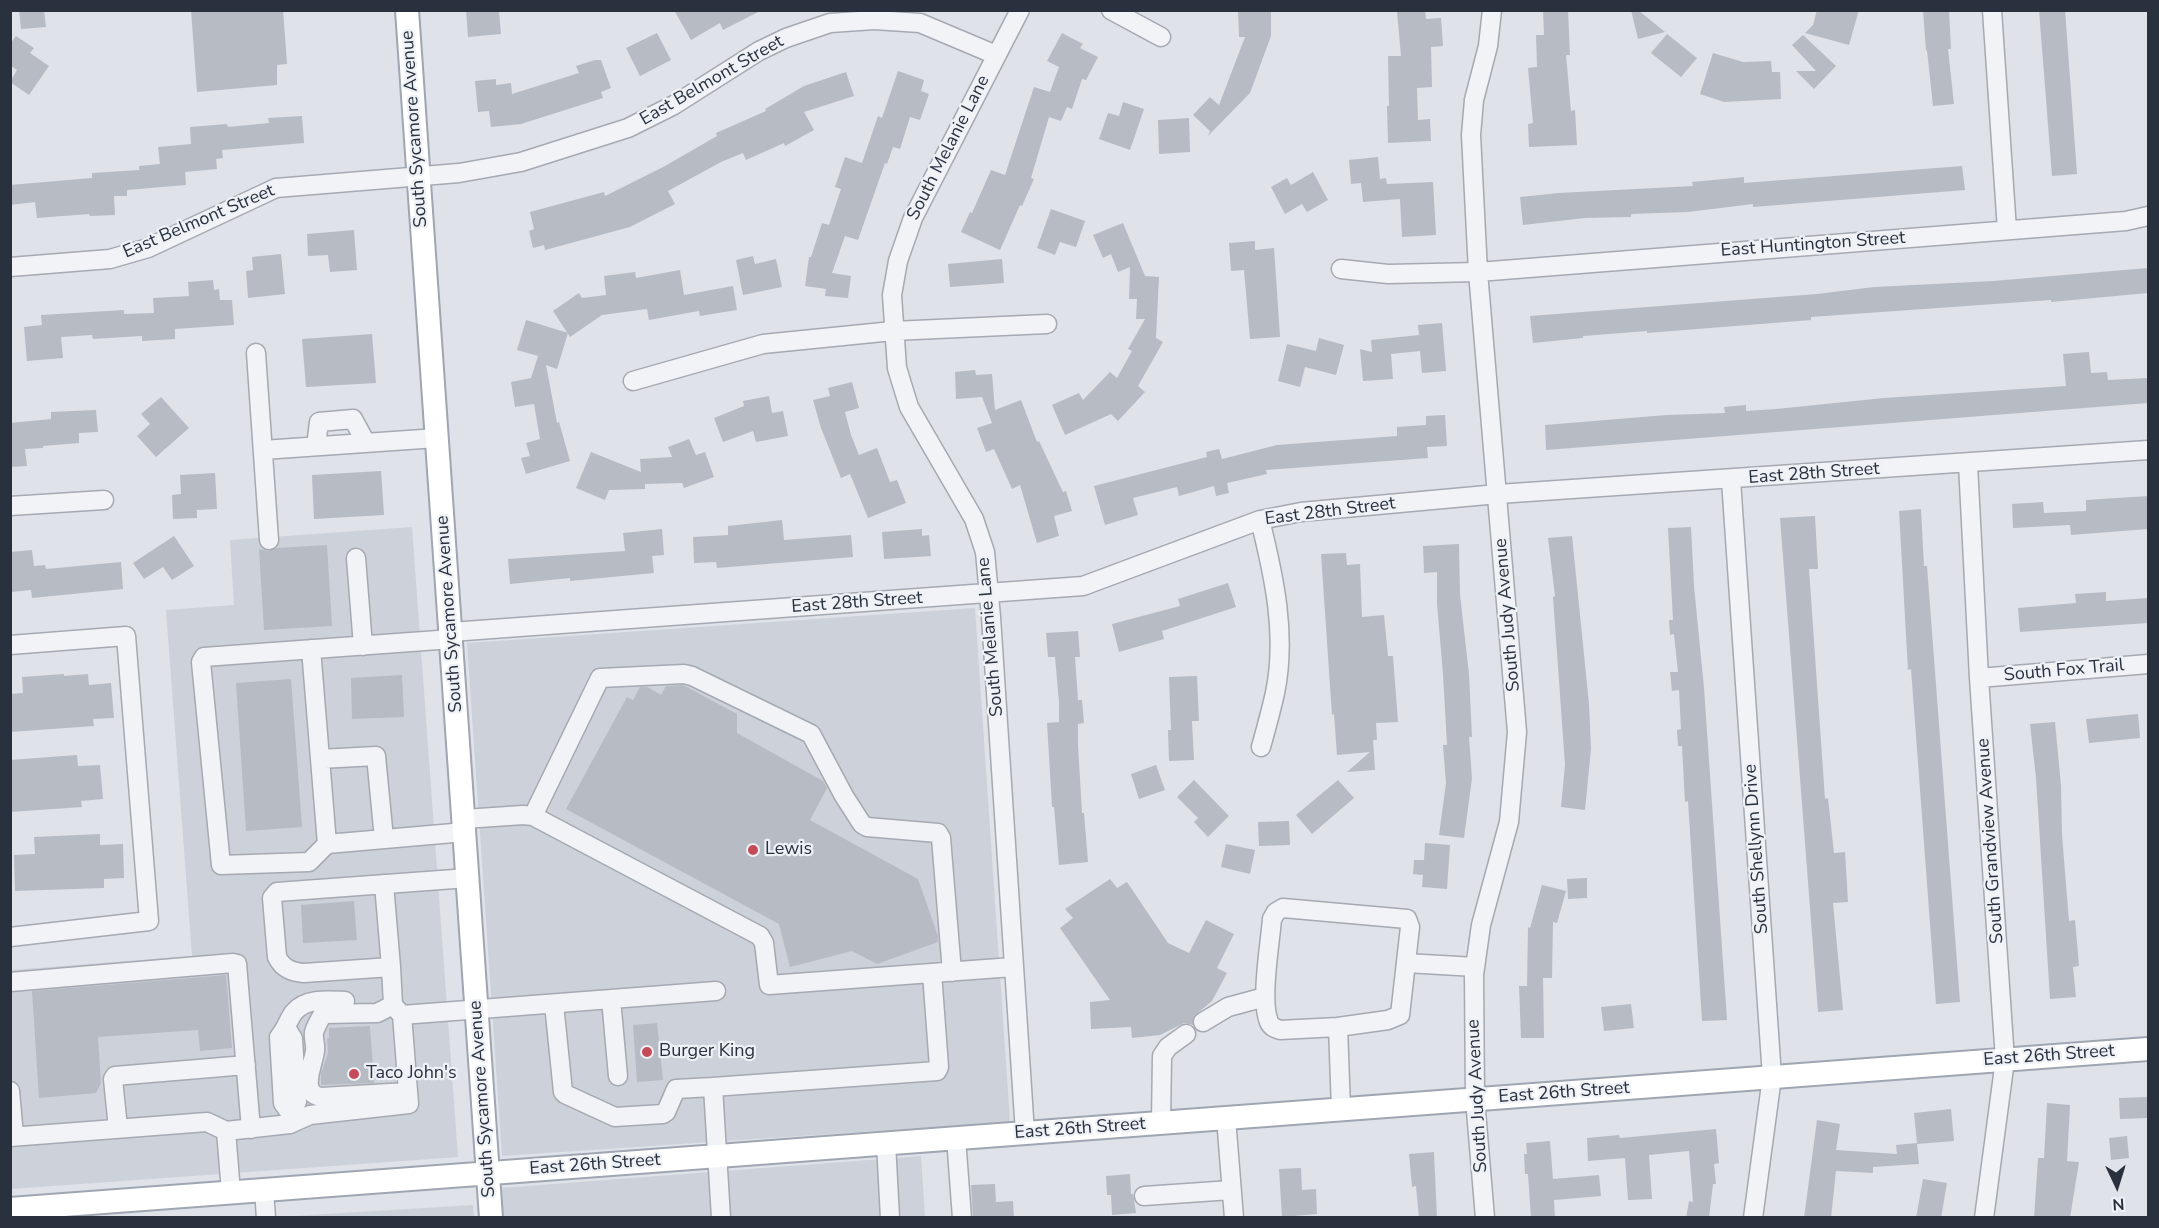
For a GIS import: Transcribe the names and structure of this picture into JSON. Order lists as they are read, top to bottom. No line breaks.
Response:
{"streets":{"main road":["South Sycamore Avenue","East 26th Street"],"street":["East Belmont Street","South Melanie Lane","East Huntington Street","East 28th Street","South Judy Avenue","South Fox Trail","South Grandview Avenue","South Shellynn Drive"]},"crossings":[["East Belmont Street","South Sycamore Avenue"],["East Belmont Street","South Melanie Lane"],["South Sycamore Avenue","East 28th Street"],["South Sycamore Avenue","East 26th Street"],["South Melanie Lane","East 28th Street"],["South Melanie Lane","East 26th Street"],["East Huntington Street","South Judy Avenue"],["East 28th Street","South Judy Avenue"],["East 28th Street","South Grandview Avenue"],["East 28th Street","South Shellynn Drive"],["South Judy Avenue","East 26th Street"],["South Fox Trail","South Grandview Avenue"],["South Grandview Avenue","East 26th Street"],["South Shellynn Drive","East 26th Street"]],"places":["Lewis","Burger King","Taco John's"],"north":"bottom"}
